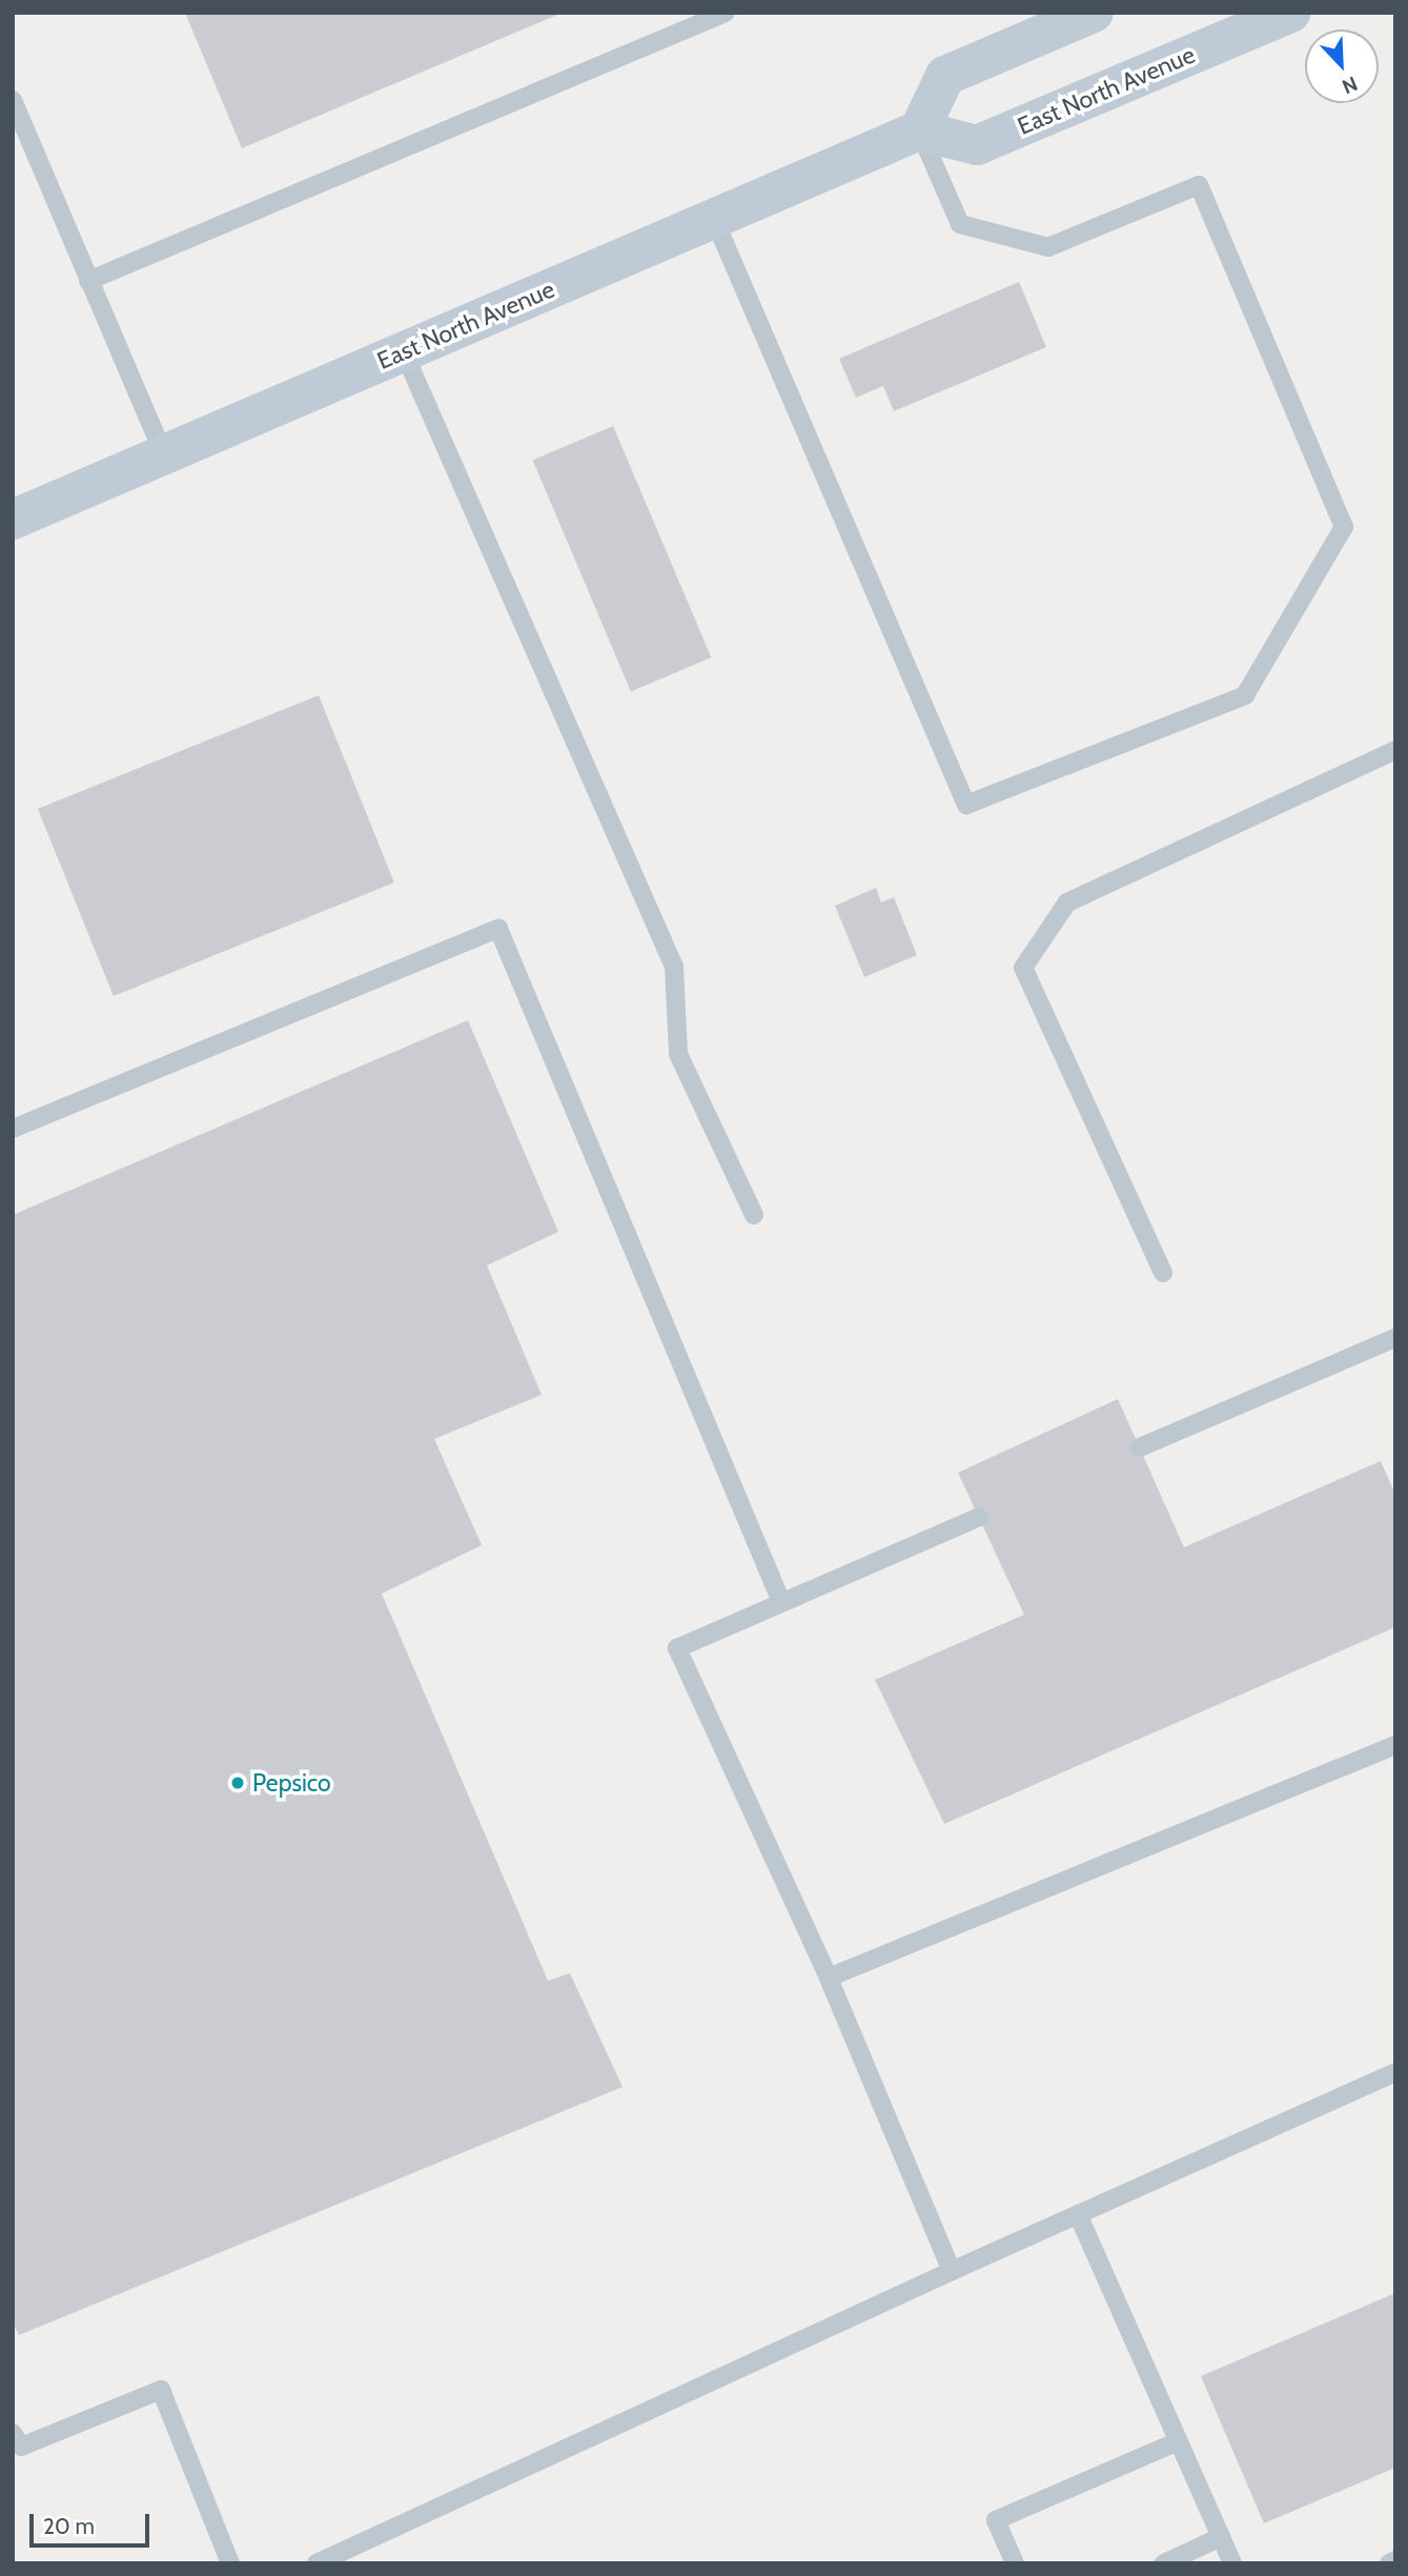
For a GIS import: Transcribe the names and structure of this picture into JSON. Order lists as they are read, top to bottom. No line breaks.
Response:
{"streets":{"street":["East North Avenue"]},"places":["Pepsico"],"scale_bar":"20 m","north":"bottom right"}
